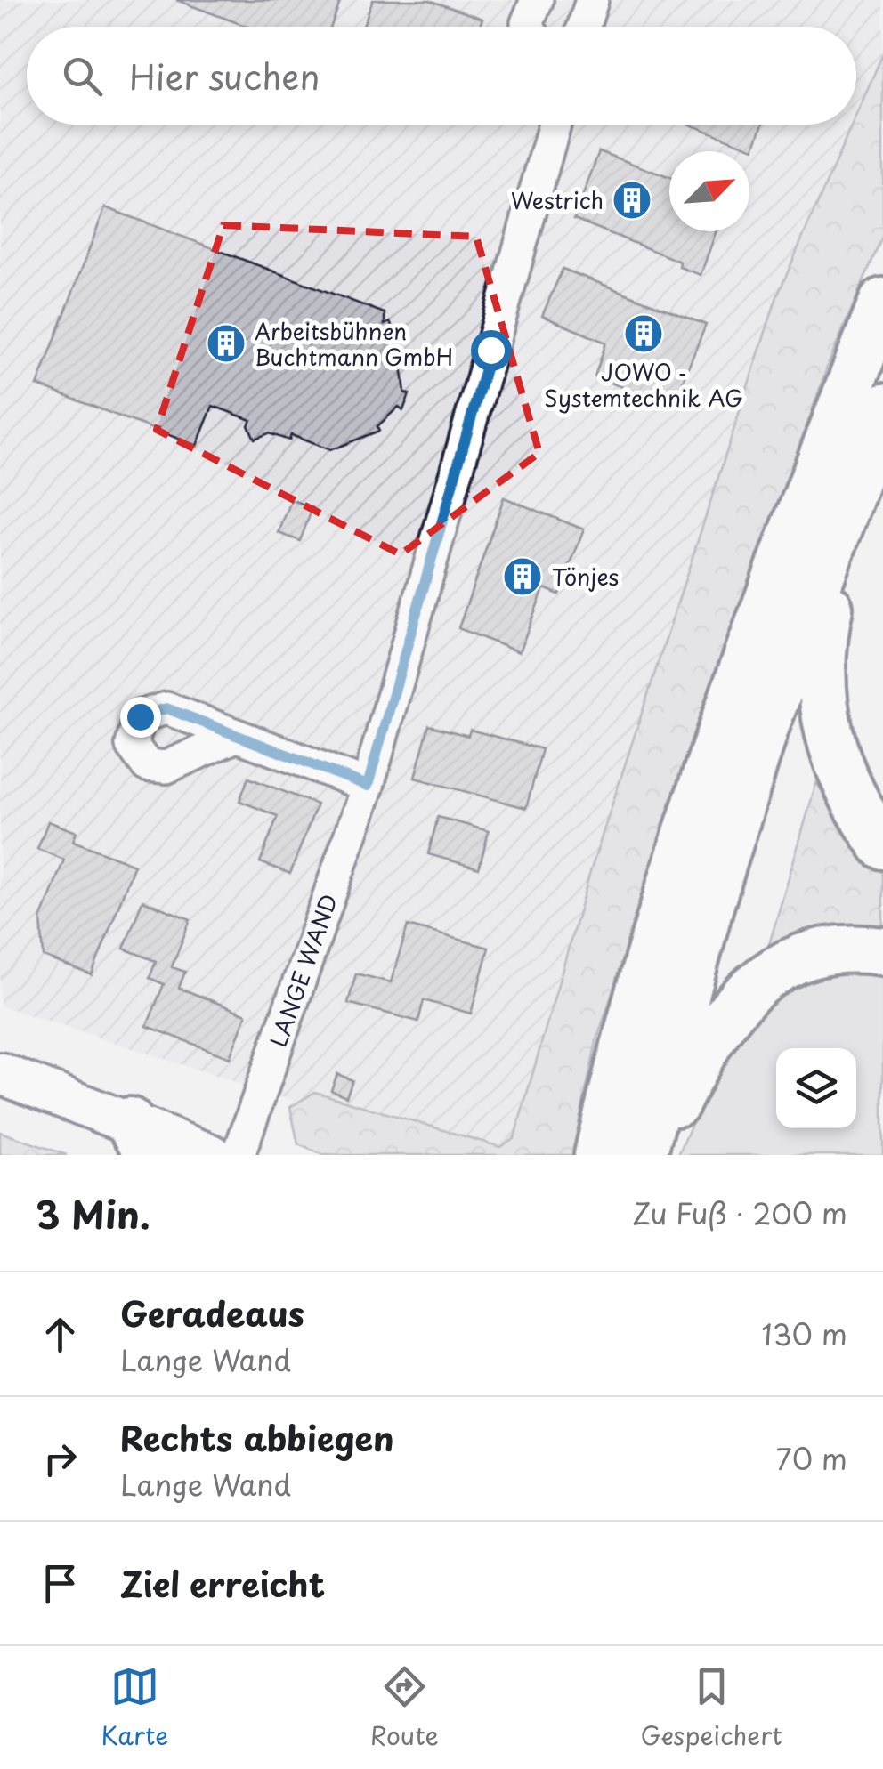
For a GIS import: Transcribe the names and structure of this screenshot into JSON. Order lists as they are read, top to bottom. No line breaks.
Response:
{"streets":{"street":["LANGE WAND"]},"places":{"building":["Westrich","JOWO ‑ Systemtechnik AG","Arbeitsbühnen Buchtmann GmbH","Tönjes"]},"north":"top right","page":{"search":"Hier suchen","heading":["3 Min.","Zu Fuß · 200 m"],"list":[["Geradeaus","Lange Wand","130 m"],["Rechts abbiegen","Lange Wand","70 m"],"Ziel erreicht"],"nav":["Karte","Route","Gespeichert"]}}
